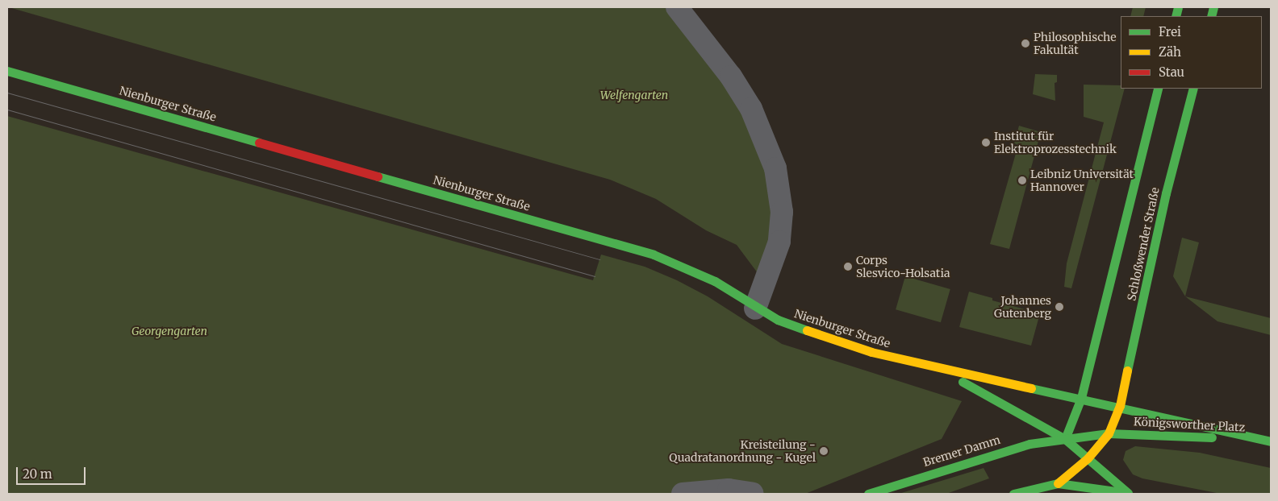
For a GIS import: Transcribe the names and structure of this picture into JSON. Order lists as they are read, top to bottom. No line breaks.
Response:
{"streets":{"main road":["Nienburger Straße","Schloßwender Straße","Königsworther Platz","Bremer Damm"]},"crossings":[["Nienburger Straße","Schloßwender Straße"],["Nienburger Straße","Königsworther Platz"],["Nienburger Straße","Bremer Damm"],["Schloßwender Straße","Königsworther Platz"],["Königsworther Platz","Bremer Damm"]],"parks":["Welfengarten","Georgengarten"],"places":["Philosophische Fakultät","Institut für Elektroprozesstechnik","Leibniz Universität Hannover","Corps Slesvico-Holsatia","Johannes Gutenberg","Kreisteilung - Quadratanordnung - Kugel"],"legend":["Frei","Zäh","Stau"],"scale_bar":"20 m"}
